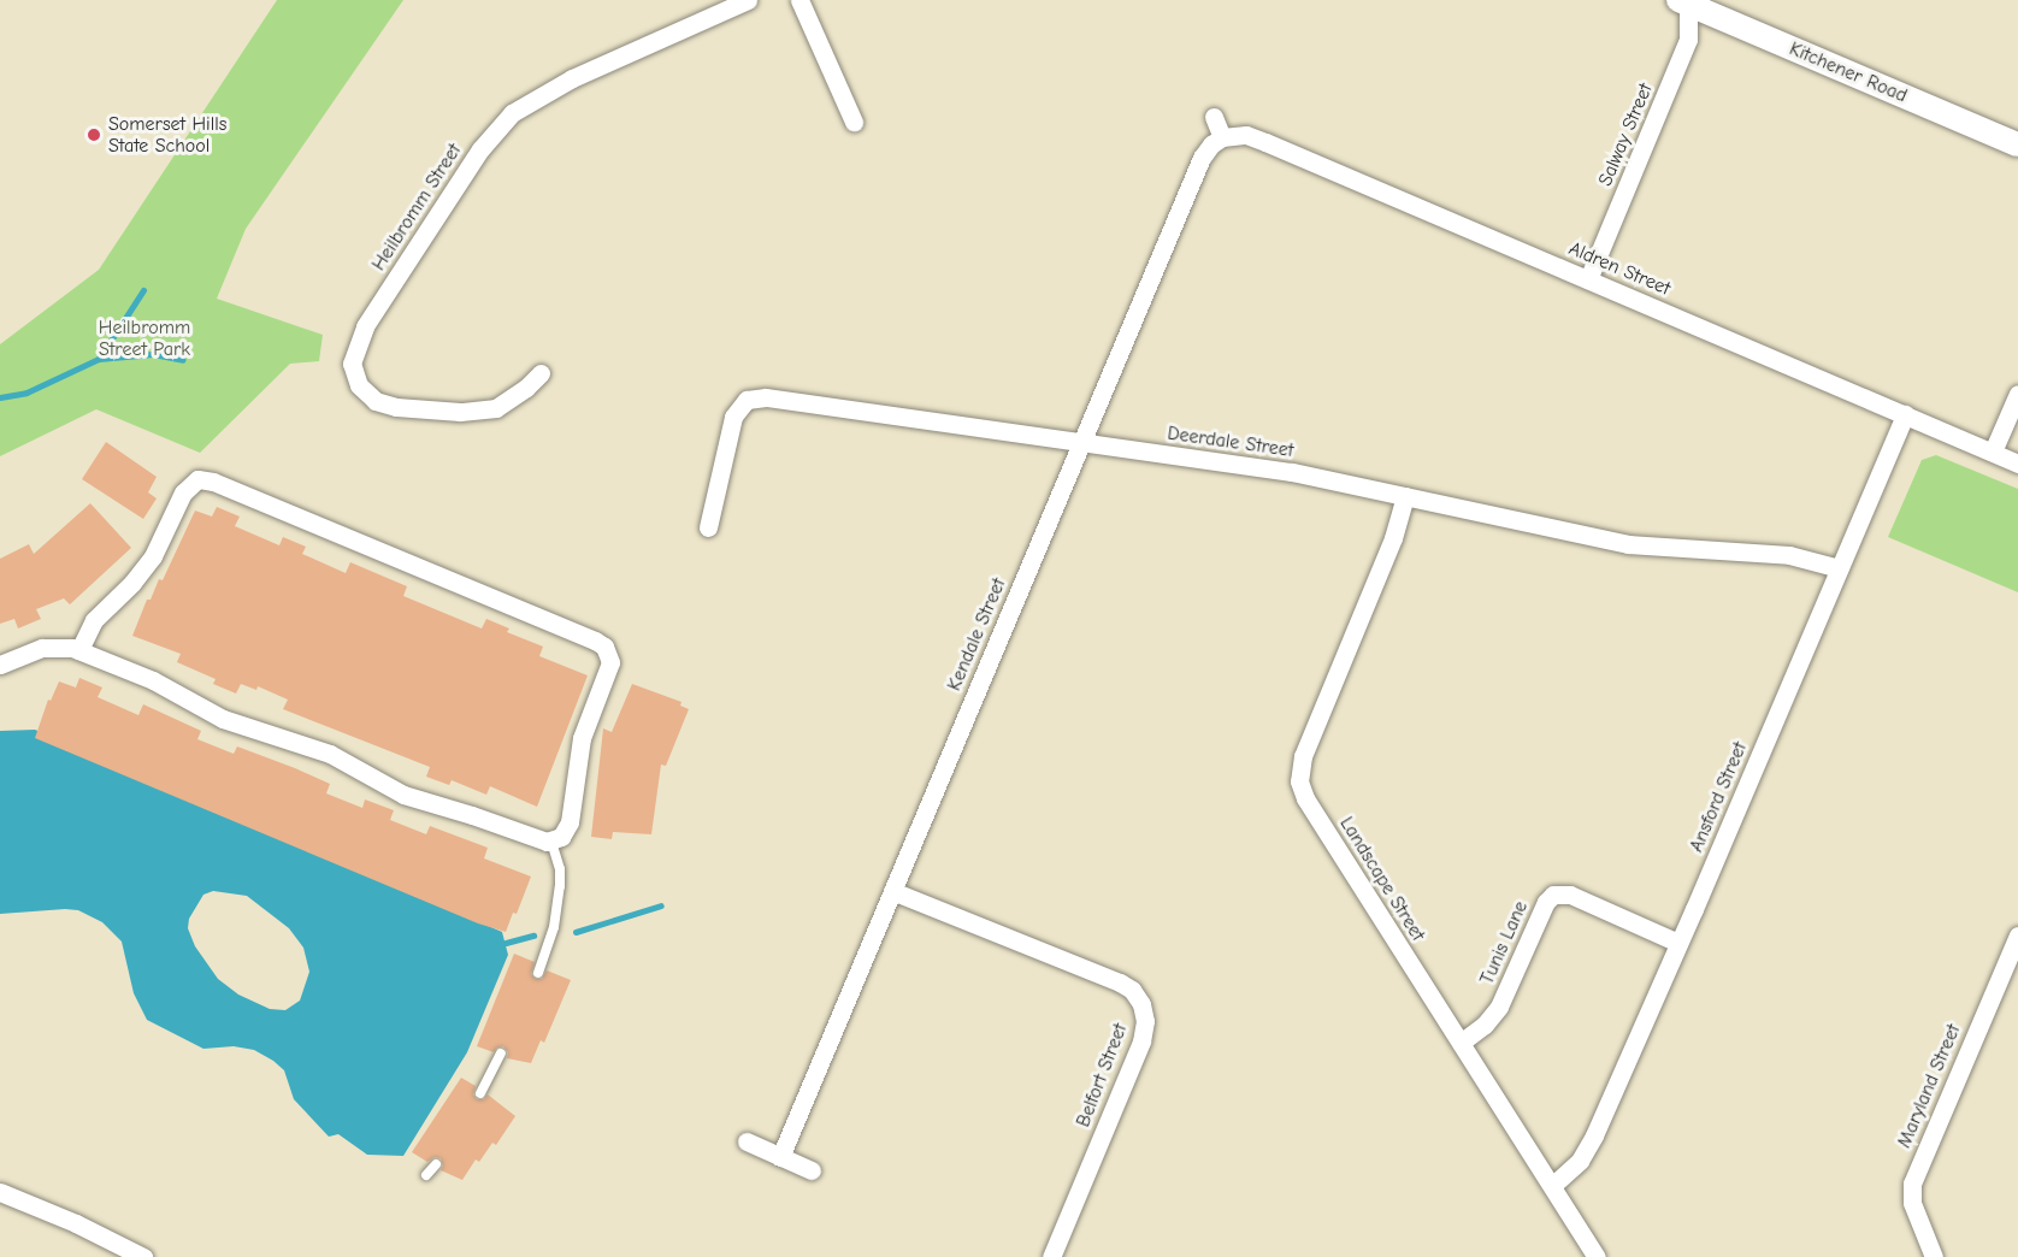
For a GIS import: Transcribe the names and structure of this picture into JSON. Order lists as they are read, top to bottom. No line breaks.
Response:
{"streets":{"street":["Kitchener Road","Salway Street","Heilbromm Street","Aldren Street","Deerdale Street","Kendale Street","Ansford Street","Landscape Street","Tunis Lane","Belfort Street","Maryland Street"]},"crossings":[["Kitchener Road","Salway Street"],["Salway Street","Aldren Street"],["Aldren Street","Kendale Street"],["Aldren Street","Ansford Street"],["Deerdale Street","Kendale Street"],["Deerdale Street","Ansford Street"],["Deerdale Street","Landscape Street"],["Kendale Street","Belfort Street"],["Ansford Street","Landscape Street"],["Ansford Street","Tunis Lane"],["Landscape Street","Tunis Lane"]],"parks":["Heilbromm Street Park"],"places":["Somerset Hills State School"]}
